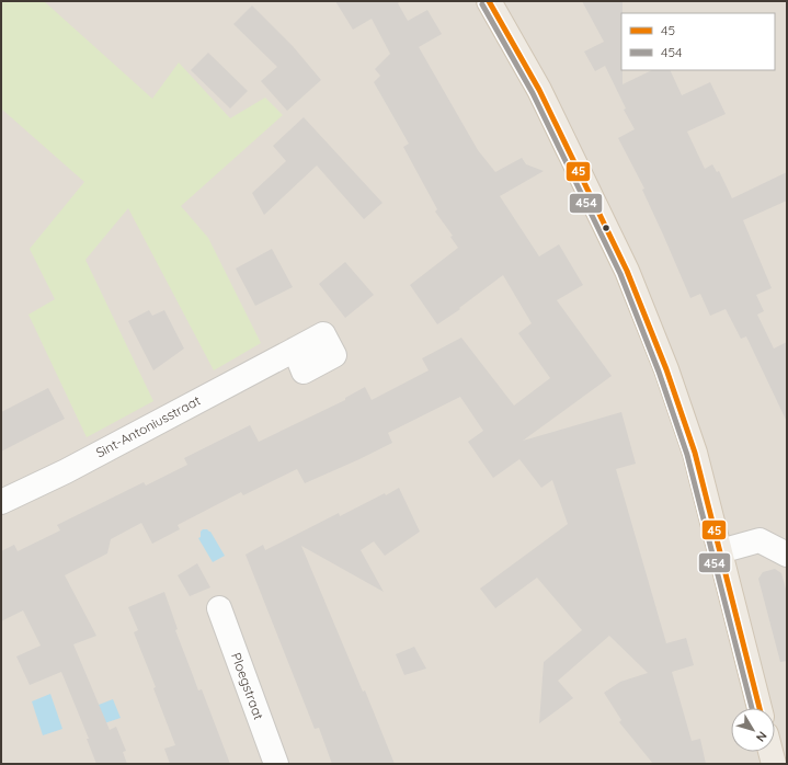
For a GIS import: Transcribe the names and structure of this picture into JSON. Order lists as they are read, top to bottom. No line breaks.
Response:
{"streets":{"street":["Sint-Antoniusstraat","Ploegstraat"]},"lines":["transit line 45","transit line 454"],"legend":["45","454"],"north":"bottom right"}
